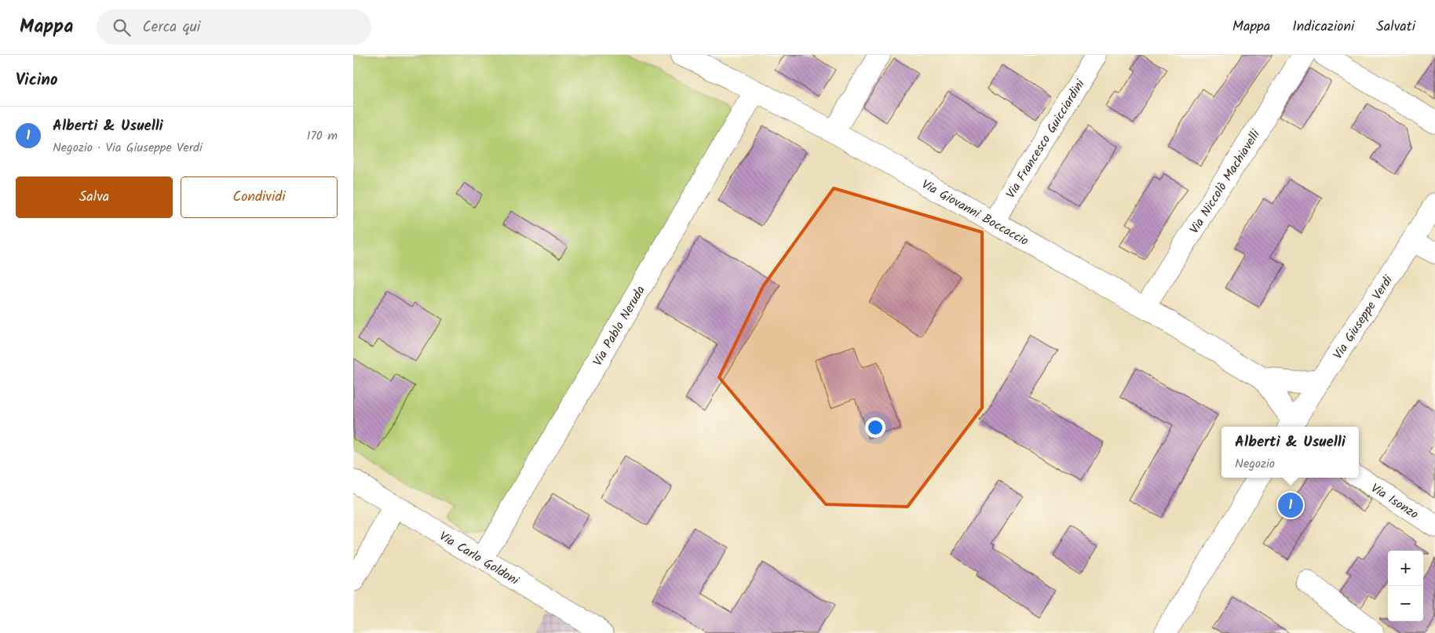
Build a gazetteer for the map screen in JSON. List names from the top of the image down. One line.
{"streets":{"street":["Via Francesco Guicciardini","Via Niccolò Machiavelli","Via Giovanni Boccaccio","Via Giuseppe Verdi","Via Pablo Neruda","Via Isonzo","Via Carlo Goldoni"]},"crossings":[["Via Francesco Guicciardini","Via Giovanni Boccaccio"],["Via Niccolò Machiavelli","Via Giovanni Boccaccio"],["Via Giovanni Boccaccio","Via Giuseppe Verdi"],["Via Giovanni Boccaccio","Via Pablo Neruda"],["Via Pablo Neruda","Via Carlo Goldoni"]],"page":{"header":"Mappa","search":"Cerca qui","nav":["Mappa","Indicazioni","Salvati"],"heading":"Vicino","list":[{"mark":"1","name":"Alberti & Usuelli","note":"Negozio · Via Giuseppe Verdi","value":"170 m"}],"buttons":["Salva","Condividi"],"popup":["Alberti & Usuelli","Negozio"],"pins":"1","map_buttons":["+","−"]}}
